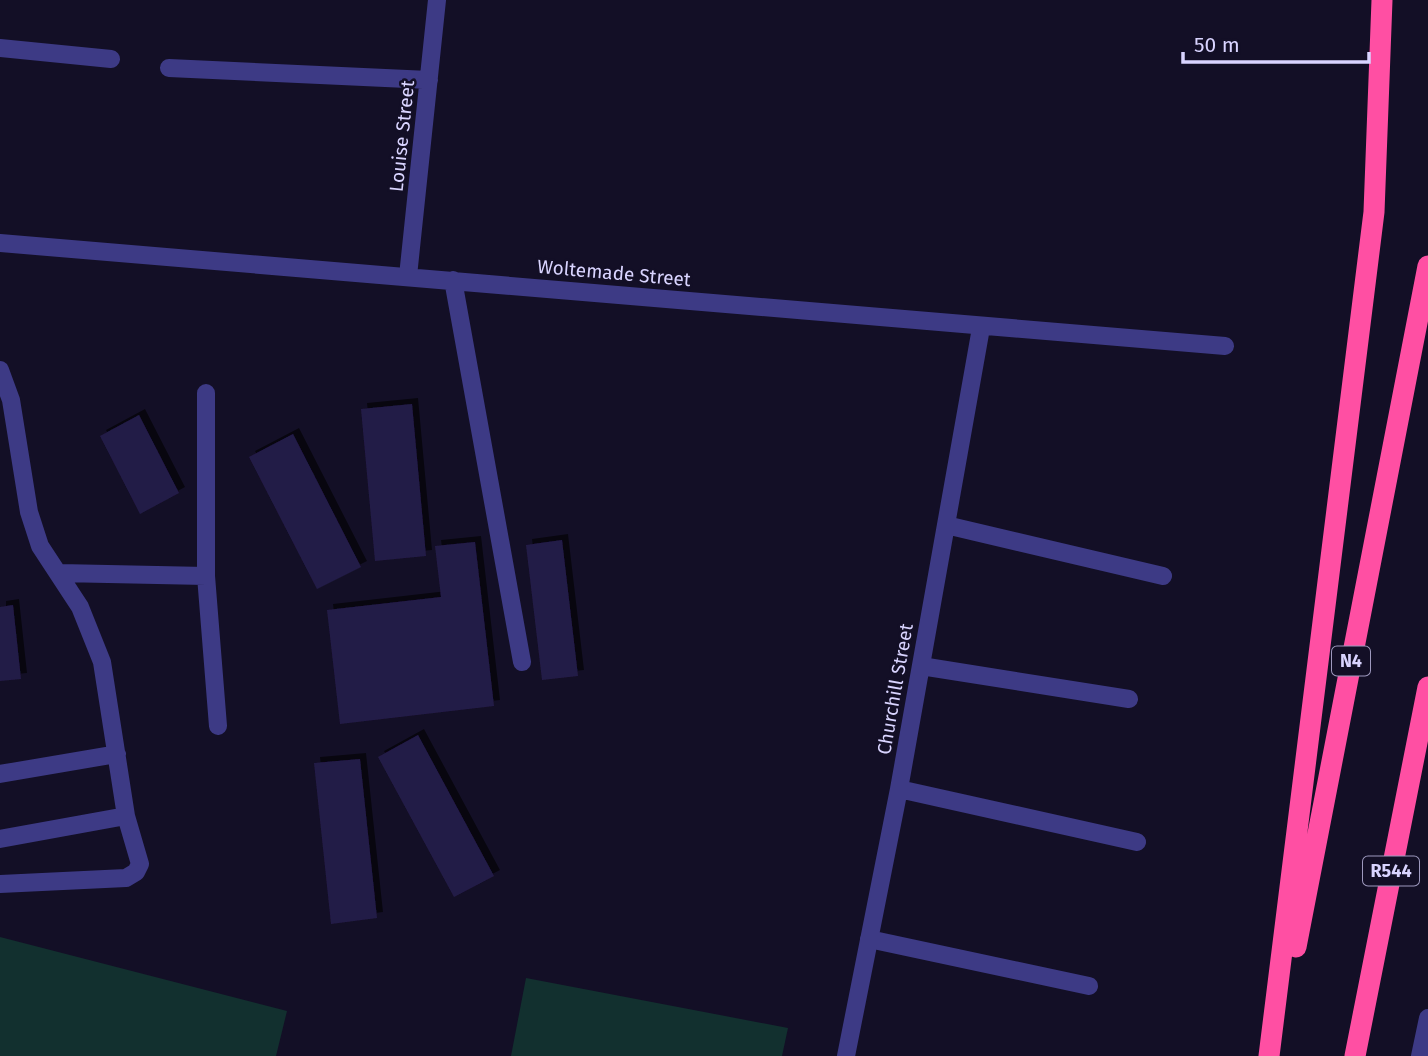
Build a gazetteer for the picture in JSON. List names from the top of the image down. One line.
{"streets":{"highway":["N4","R544"],"street":["Louise Street","Woltemade Street","Churchill Street"]},"crossings":[["Louise Street","Woltemade Street"],["Woltemade Street","Churchill Street"]],"scale_bar":"50 m"}
